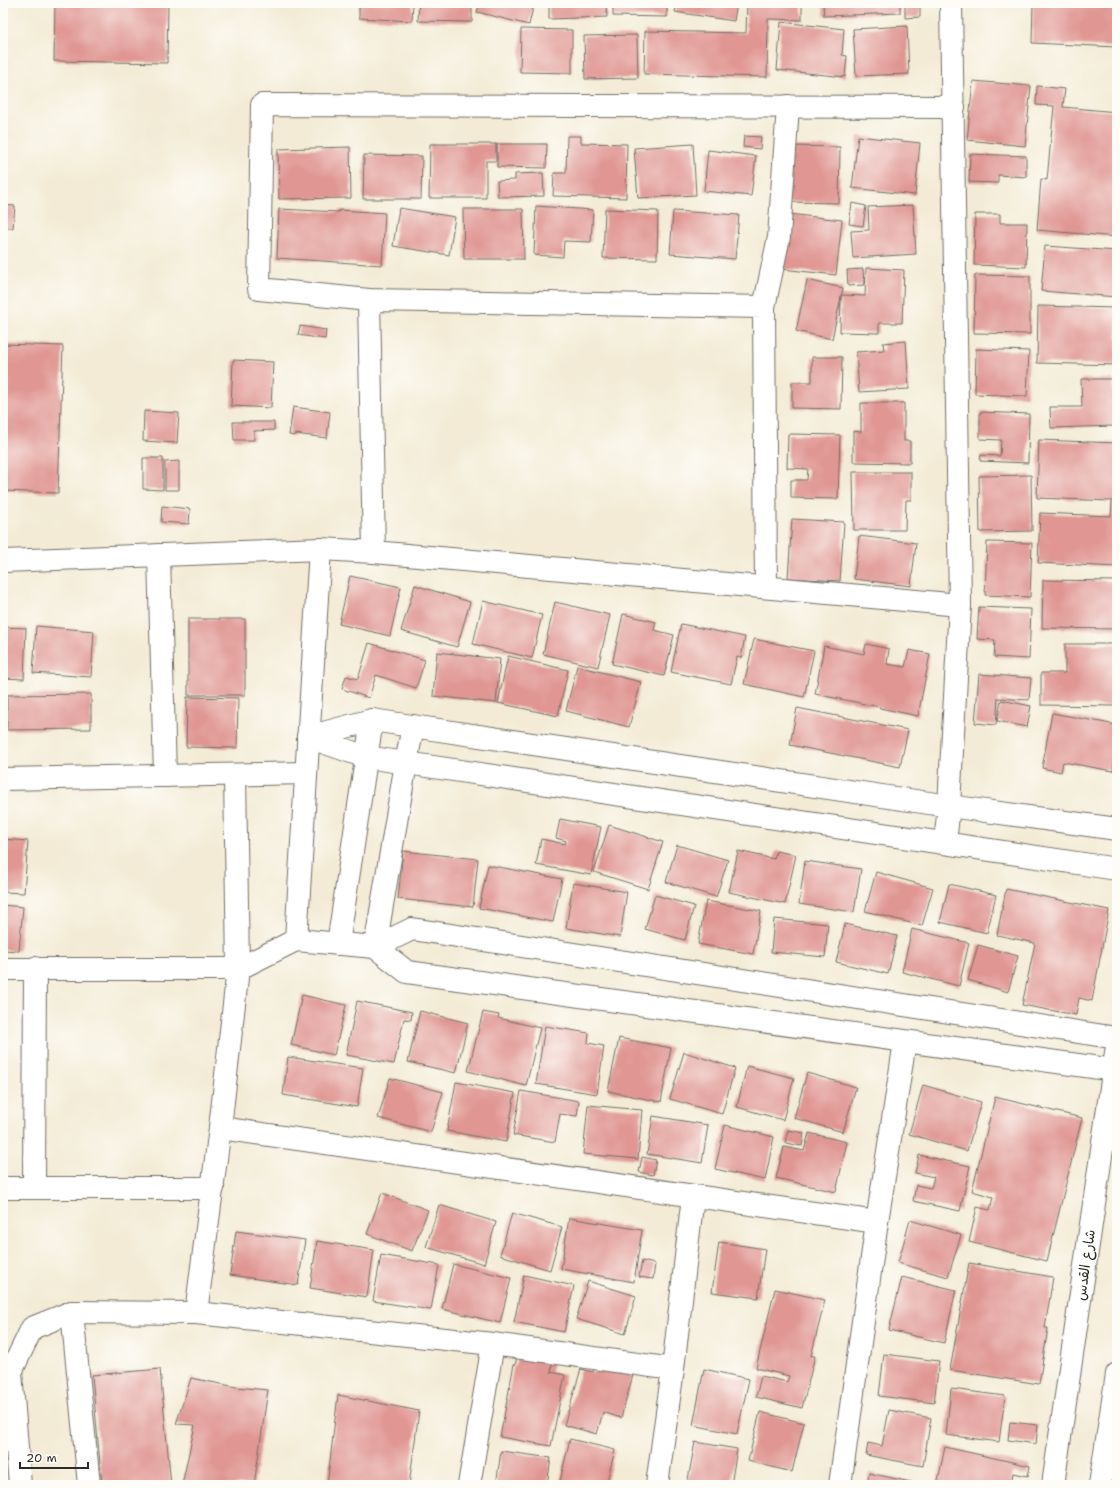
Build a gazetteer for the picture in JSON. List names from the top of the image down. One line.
{"streets":{"street":["شارع القدس"]},"scale_bar":"20 m"}
